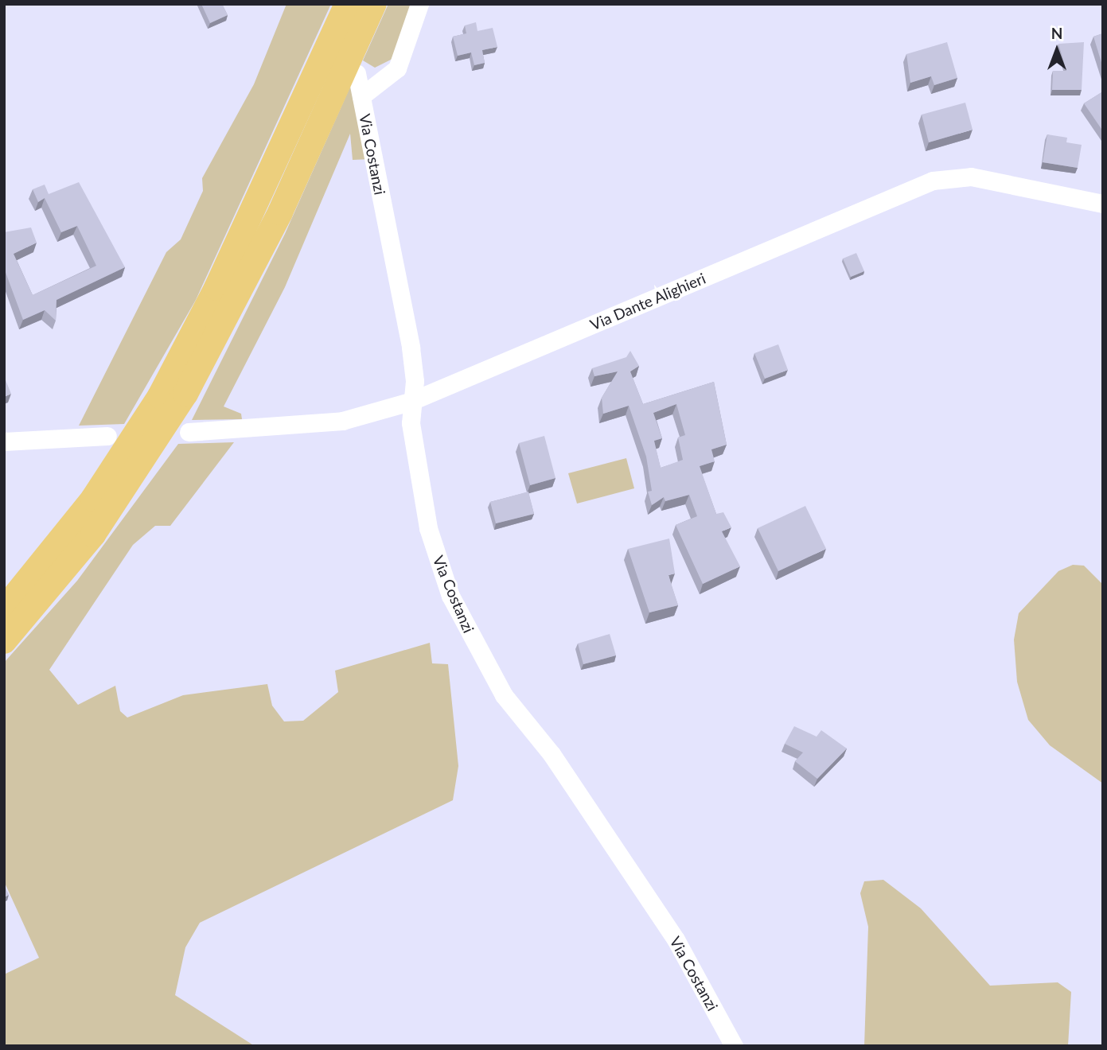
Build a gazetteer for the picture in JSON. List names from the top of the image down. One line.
{"streets":{"street":["Via Costanzi","Via Dante Alighieri"]},"crossings":[["Via Costanzi","Via Dante Alighieri"]],"north":"top"}
